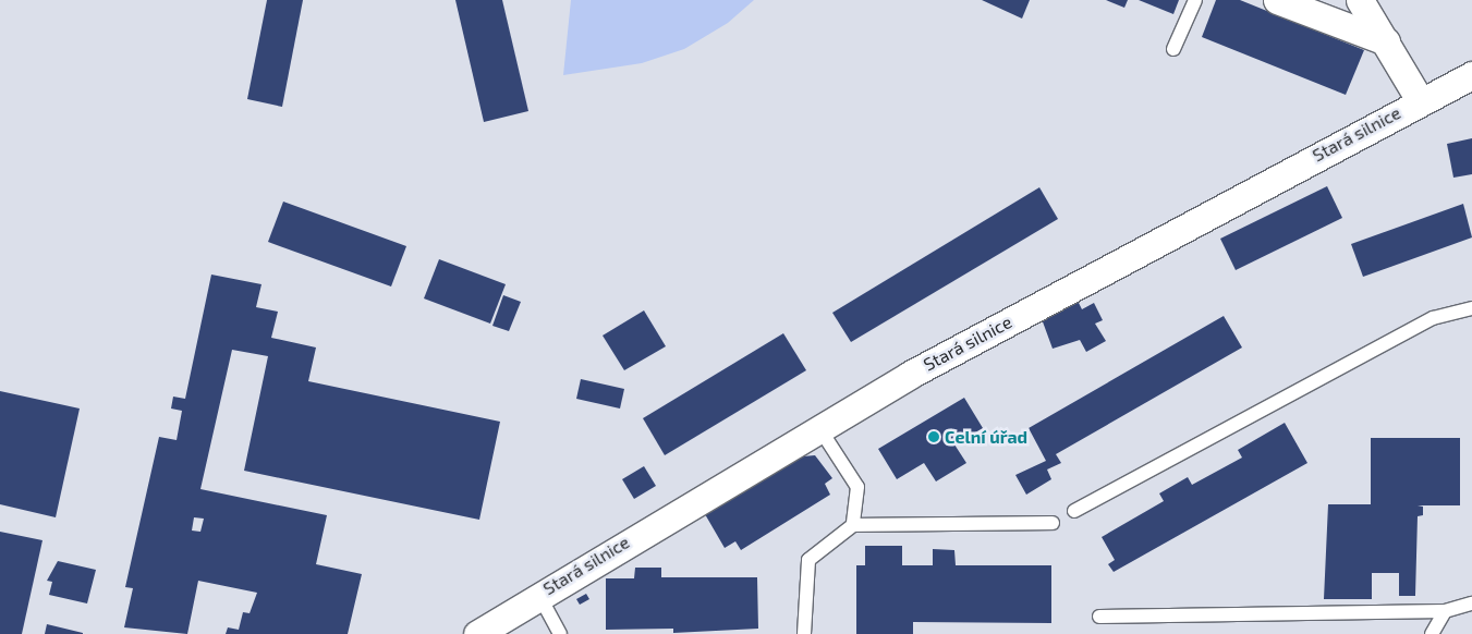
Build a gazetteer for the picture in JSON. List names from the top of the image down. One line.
{"streets":{"street":["Stará silnice"]},"places":["Celní úřad"]}
